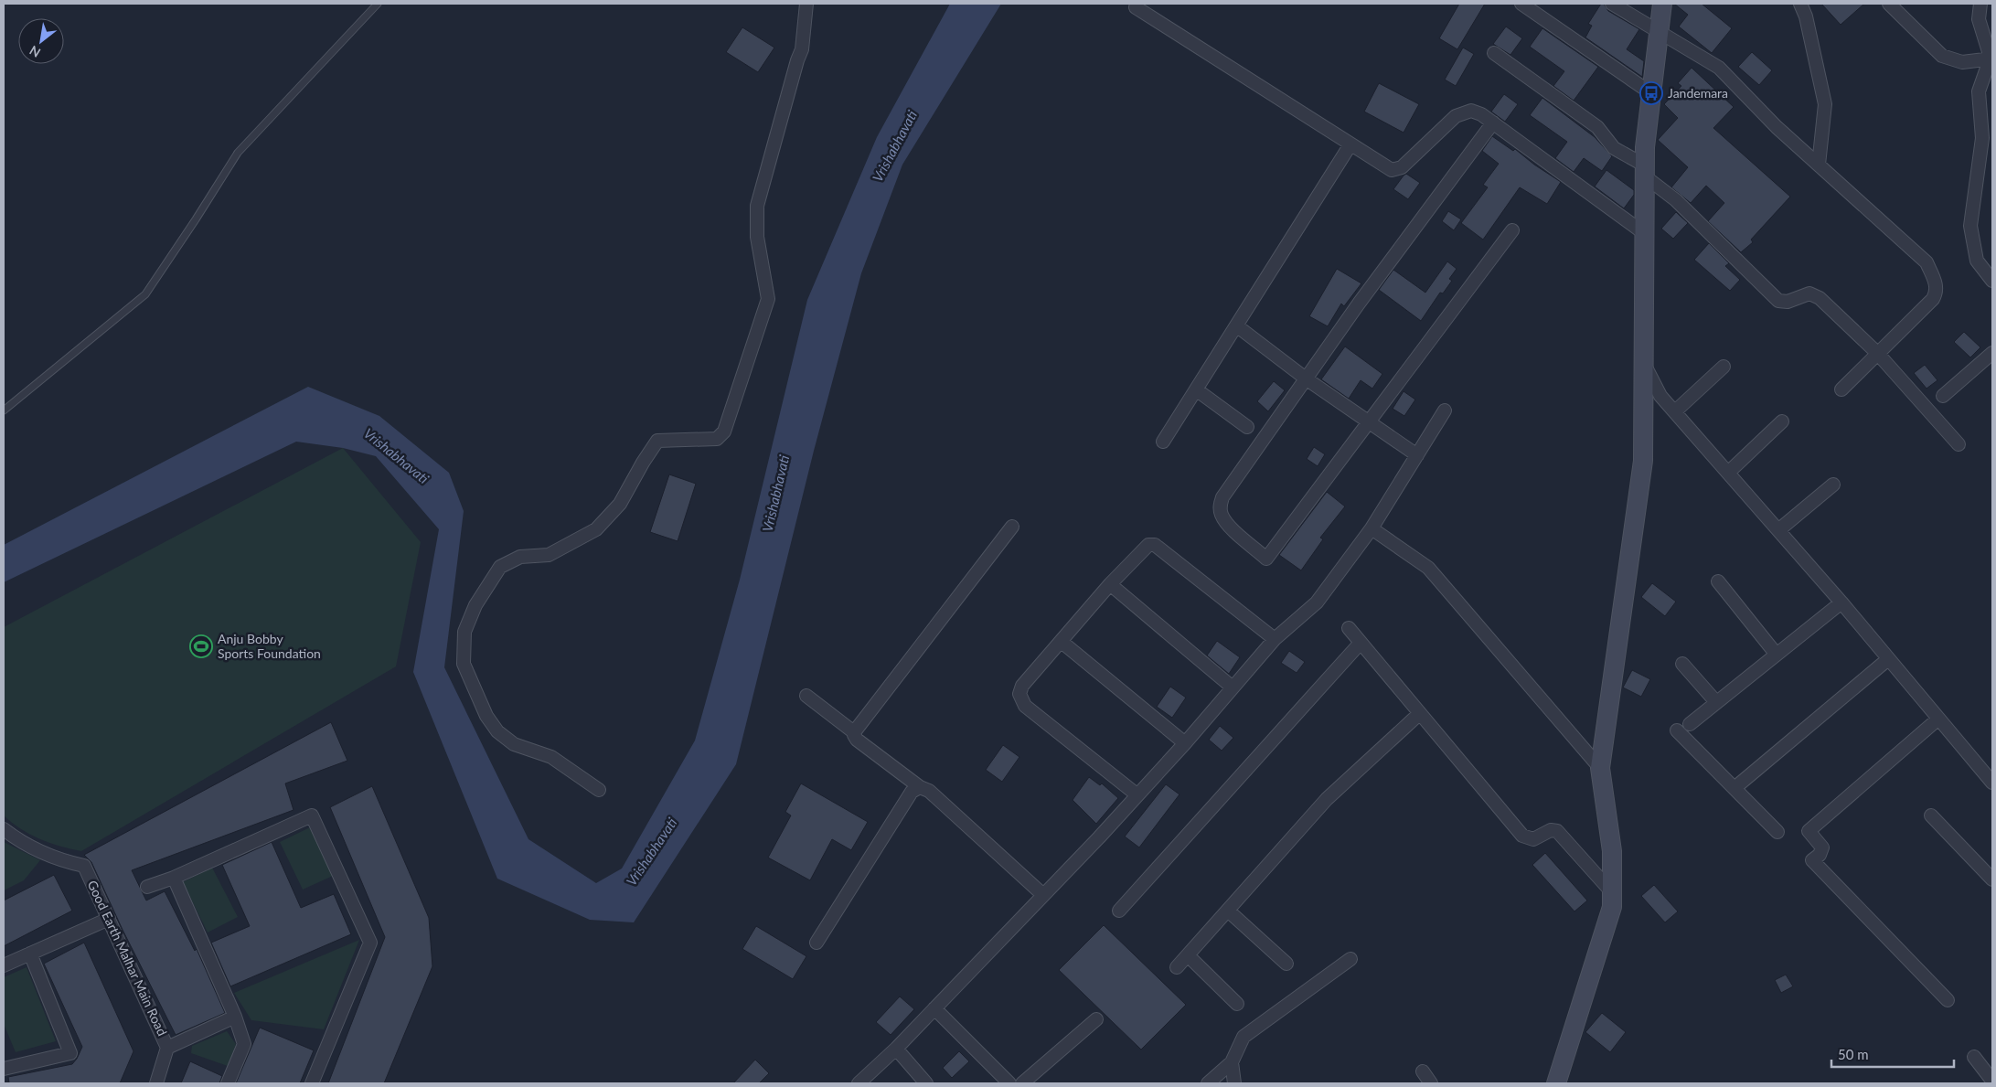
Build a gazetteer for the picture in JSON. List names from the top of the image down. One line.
{"streets":{"street":["Good Earth Malhar Main Road"]},"water":["Vrishabhavati"],"places":{"bus stop":["Jandemara"],"sports":["Anju Bobby Sports Foundation"]},"scale_bar":"50 m","north":"bottom left"}
